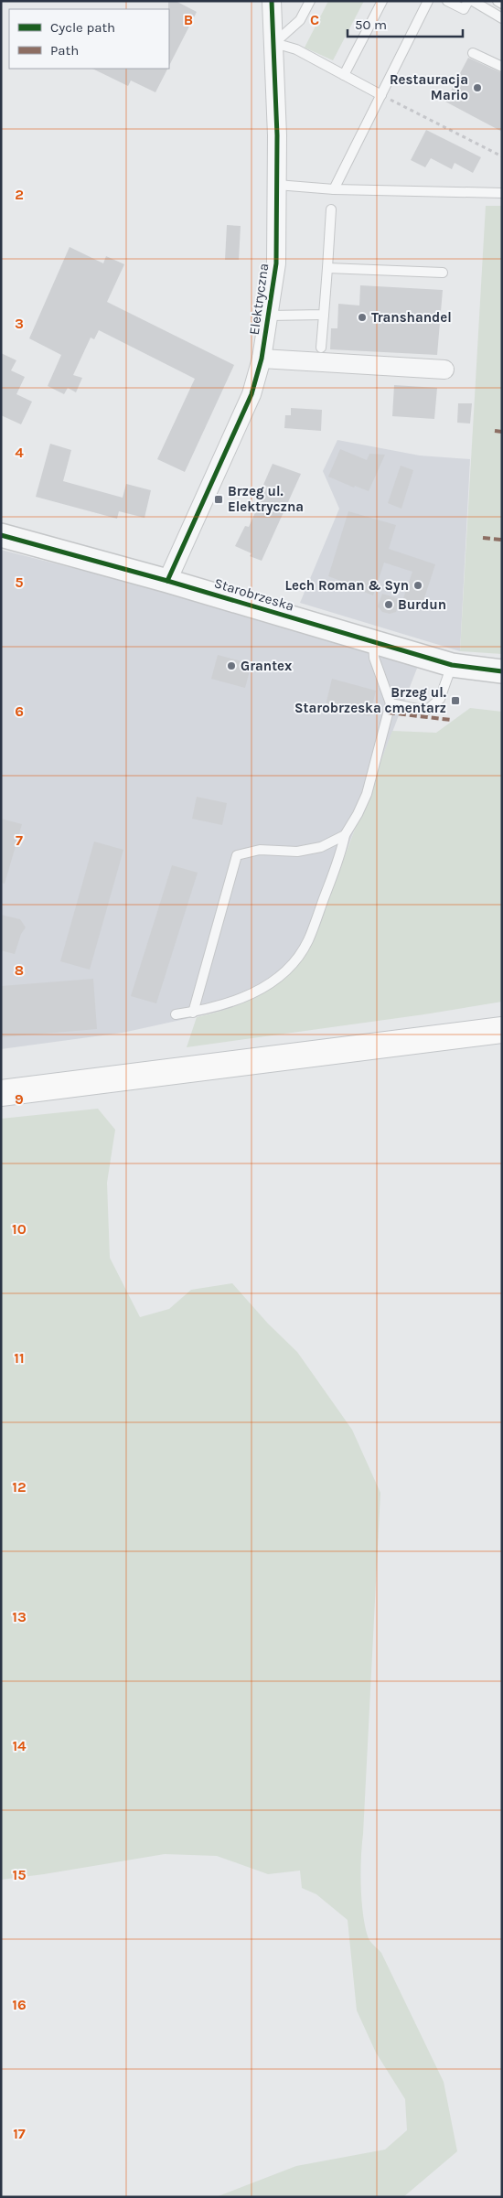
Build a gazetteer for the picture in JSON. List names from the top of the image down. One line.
{"streets":{"street":["Elektryczna","Starobrzeska"]},"crossings":[["Elektryczna","Starobrzeska"]],"places":{"other":["Restauracja Mario","Transhandel","Lech Roman & Syn","Burdun","Grantex"],"transit":["Brzeg ul. Elektryczna","Brzeg ul. Starobrzeska cmentarz"]},"legend":["Cycle path","Path"],"scale_bar":"50 m","grid":{"columns":["B","C"],"rows":["2","3","4","5","6","7","8","9","10","11","12","13","14","15","16","17"]}}
